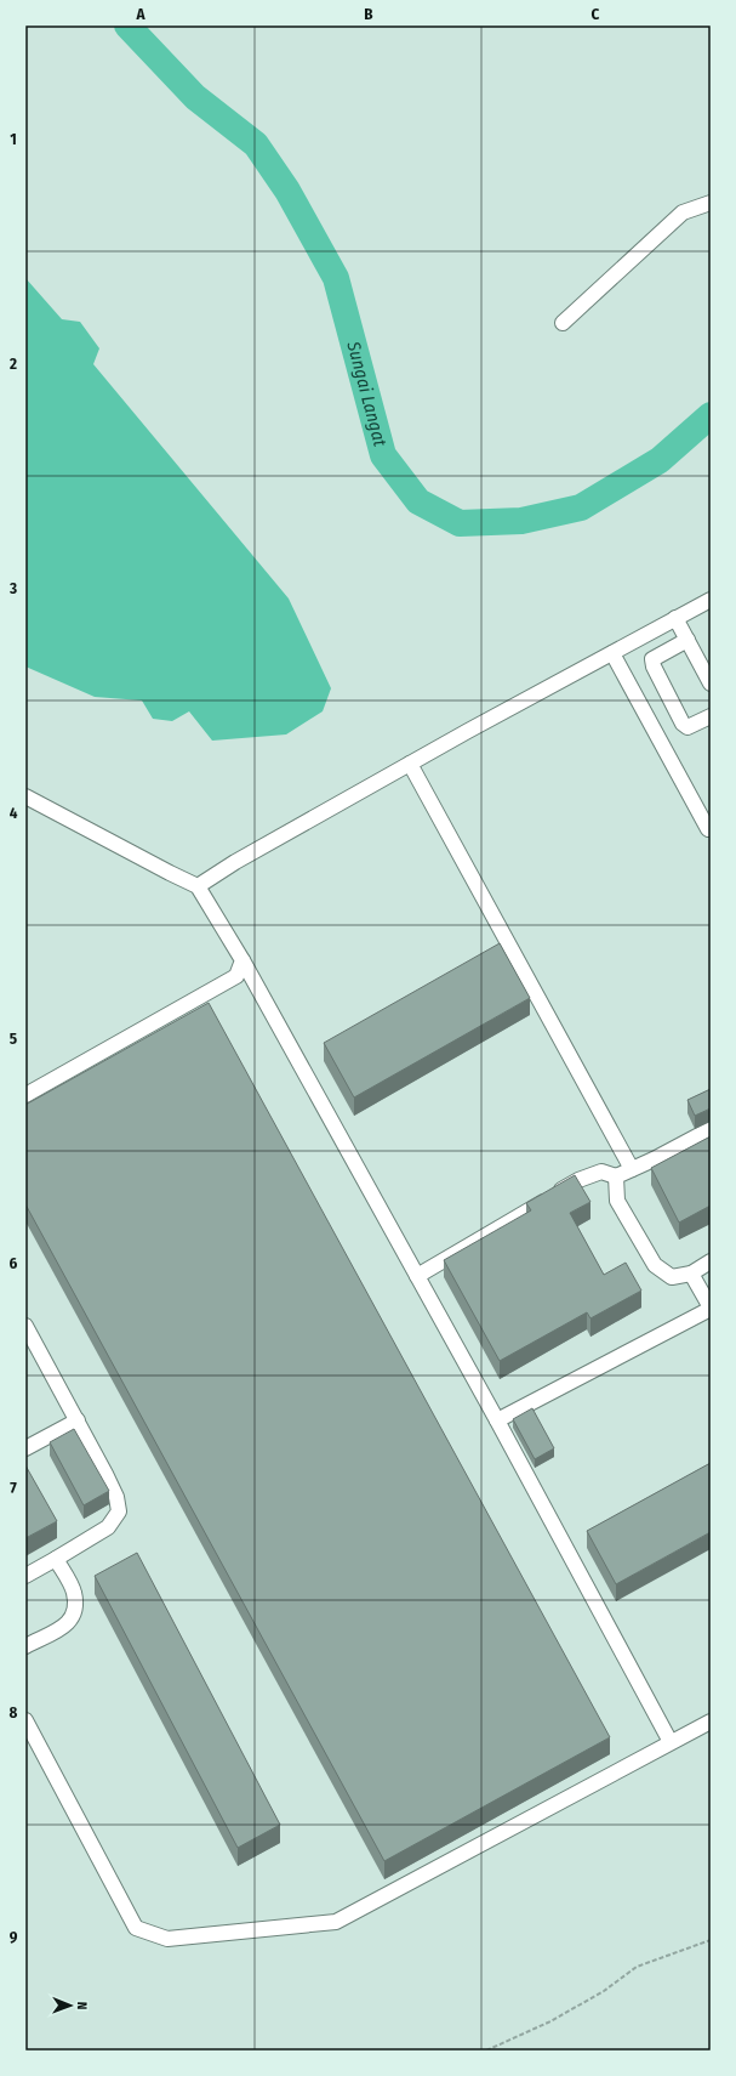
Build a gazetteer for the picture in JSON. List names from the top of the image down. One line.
{"water":["Sungai Langat"],"north":"right","grid":{"columns":["A","B","C"],"rows":["1","2","3","4","5","6","7","8","9"]}}
